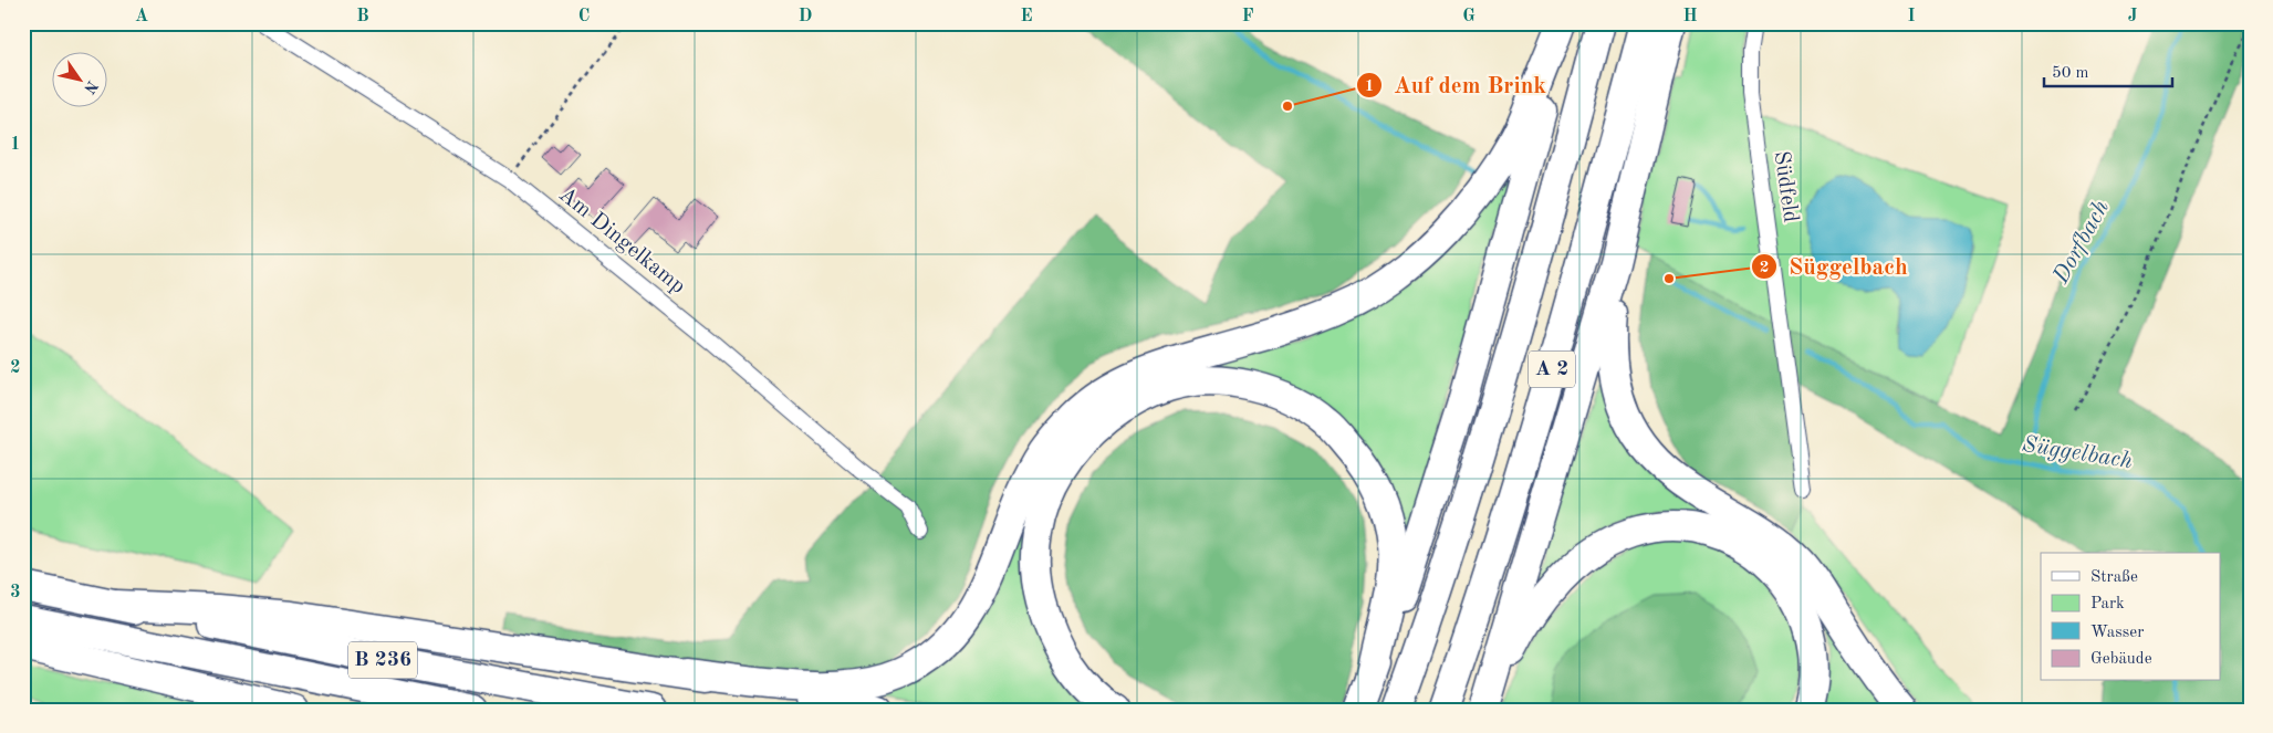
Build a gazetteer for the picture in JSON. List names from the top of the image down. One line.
{"streets":{"highway":["A 2","B 236"],"street":["Südfeld","Am Dingelkamp"]},"water":["Dorfbach","Süggelbach"],"places":["Auf dem Brink","Süggelbach"],"legend":["Straße","Park","Wasser","Gebäude"],"scale_bar":"50 m","north":"bottom right","grid":{"columns":["A","B","C","D","E","F","G","H","I","J"],"rows":["1","2","3"]}}
